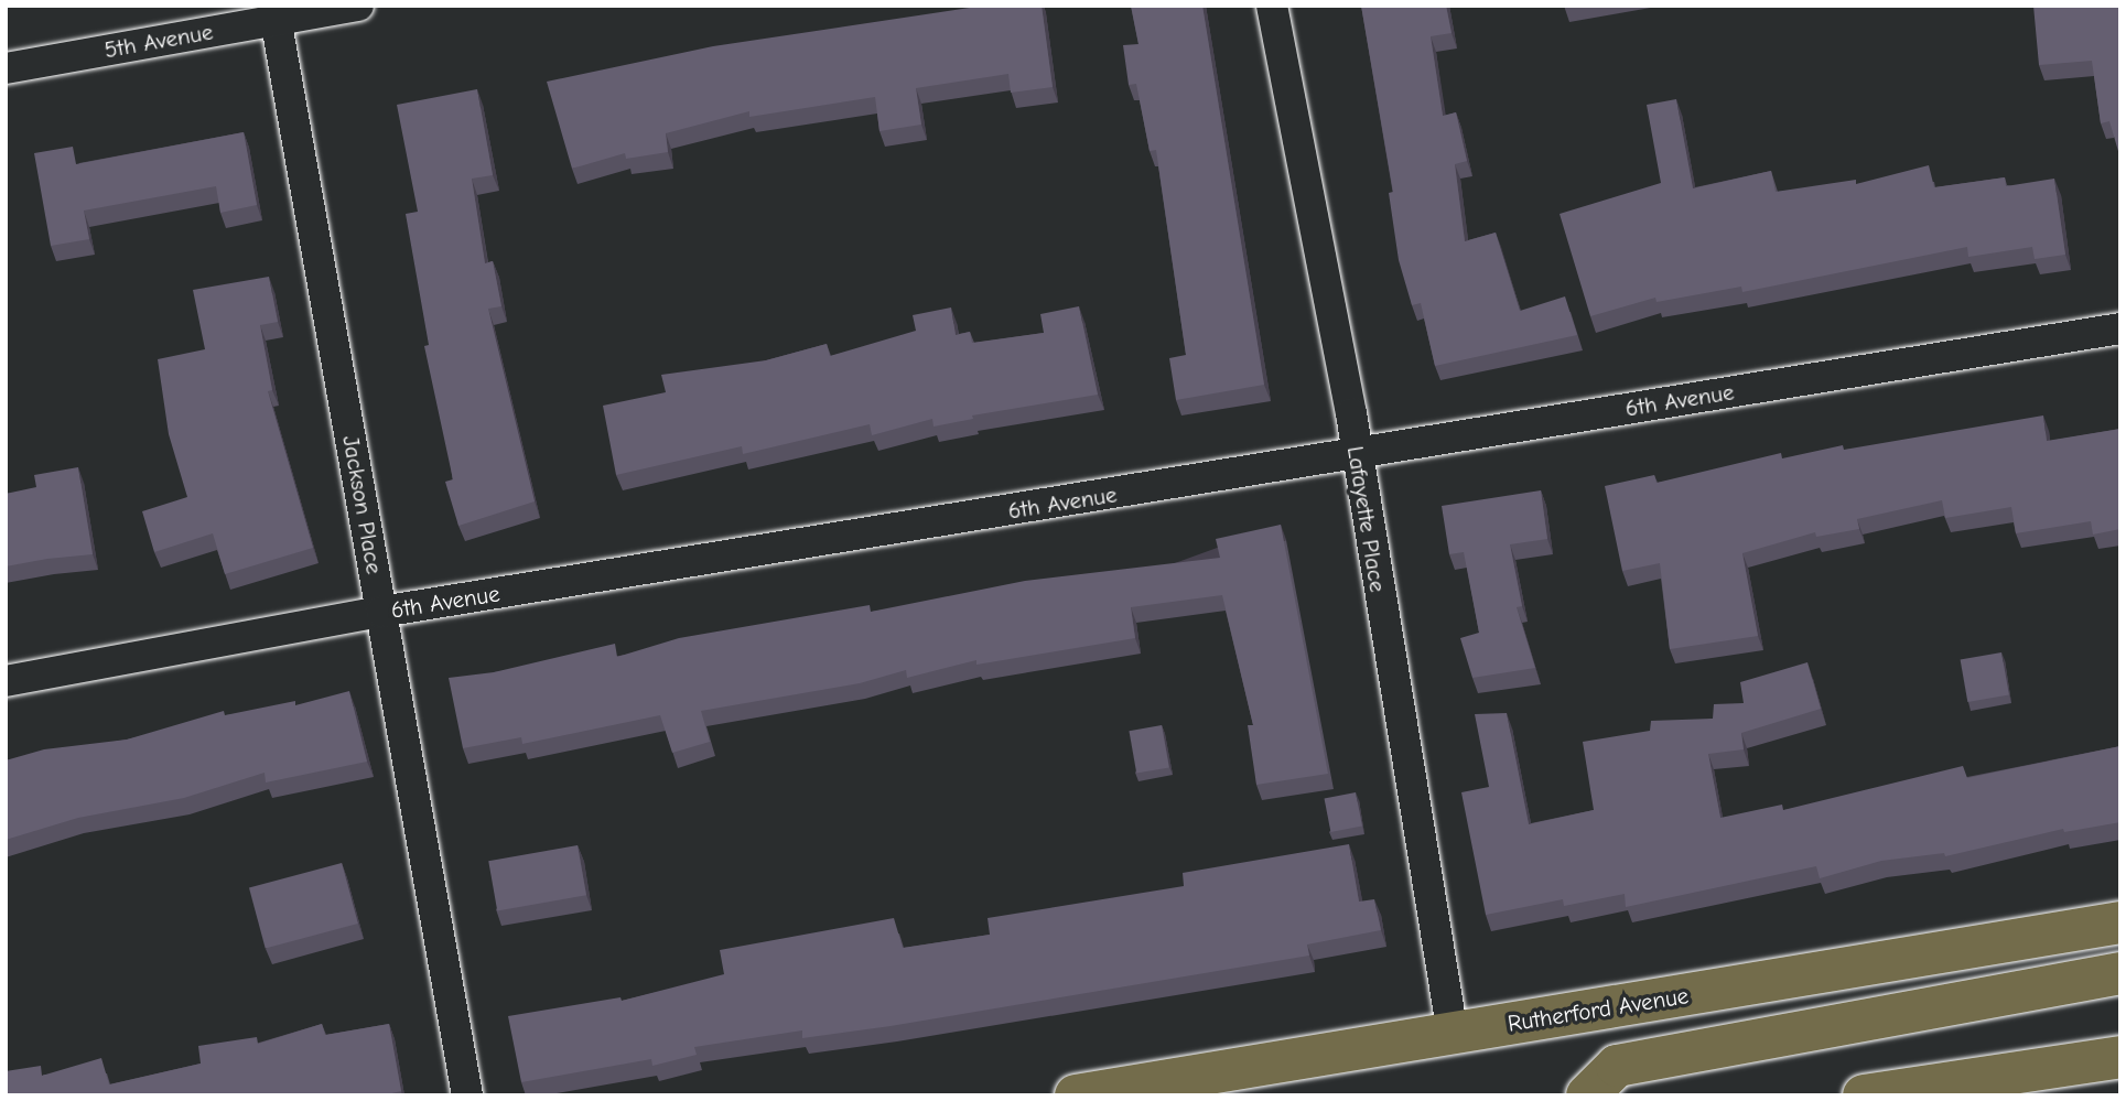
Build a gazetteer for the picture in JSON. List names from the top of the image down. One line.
{"streets":{"main road":["Rutherford Avenue"],"street":["5th Avenue","6th Avenue","Jackson Place","Lafayette Place"]},"crossings":[["5th Avenue","Jackson Place"],["6th Avenue","Jackson Place"],["6th Avenue","Lafayette Place"],["Lafayette Place","Rutherford Avenue"]]}
